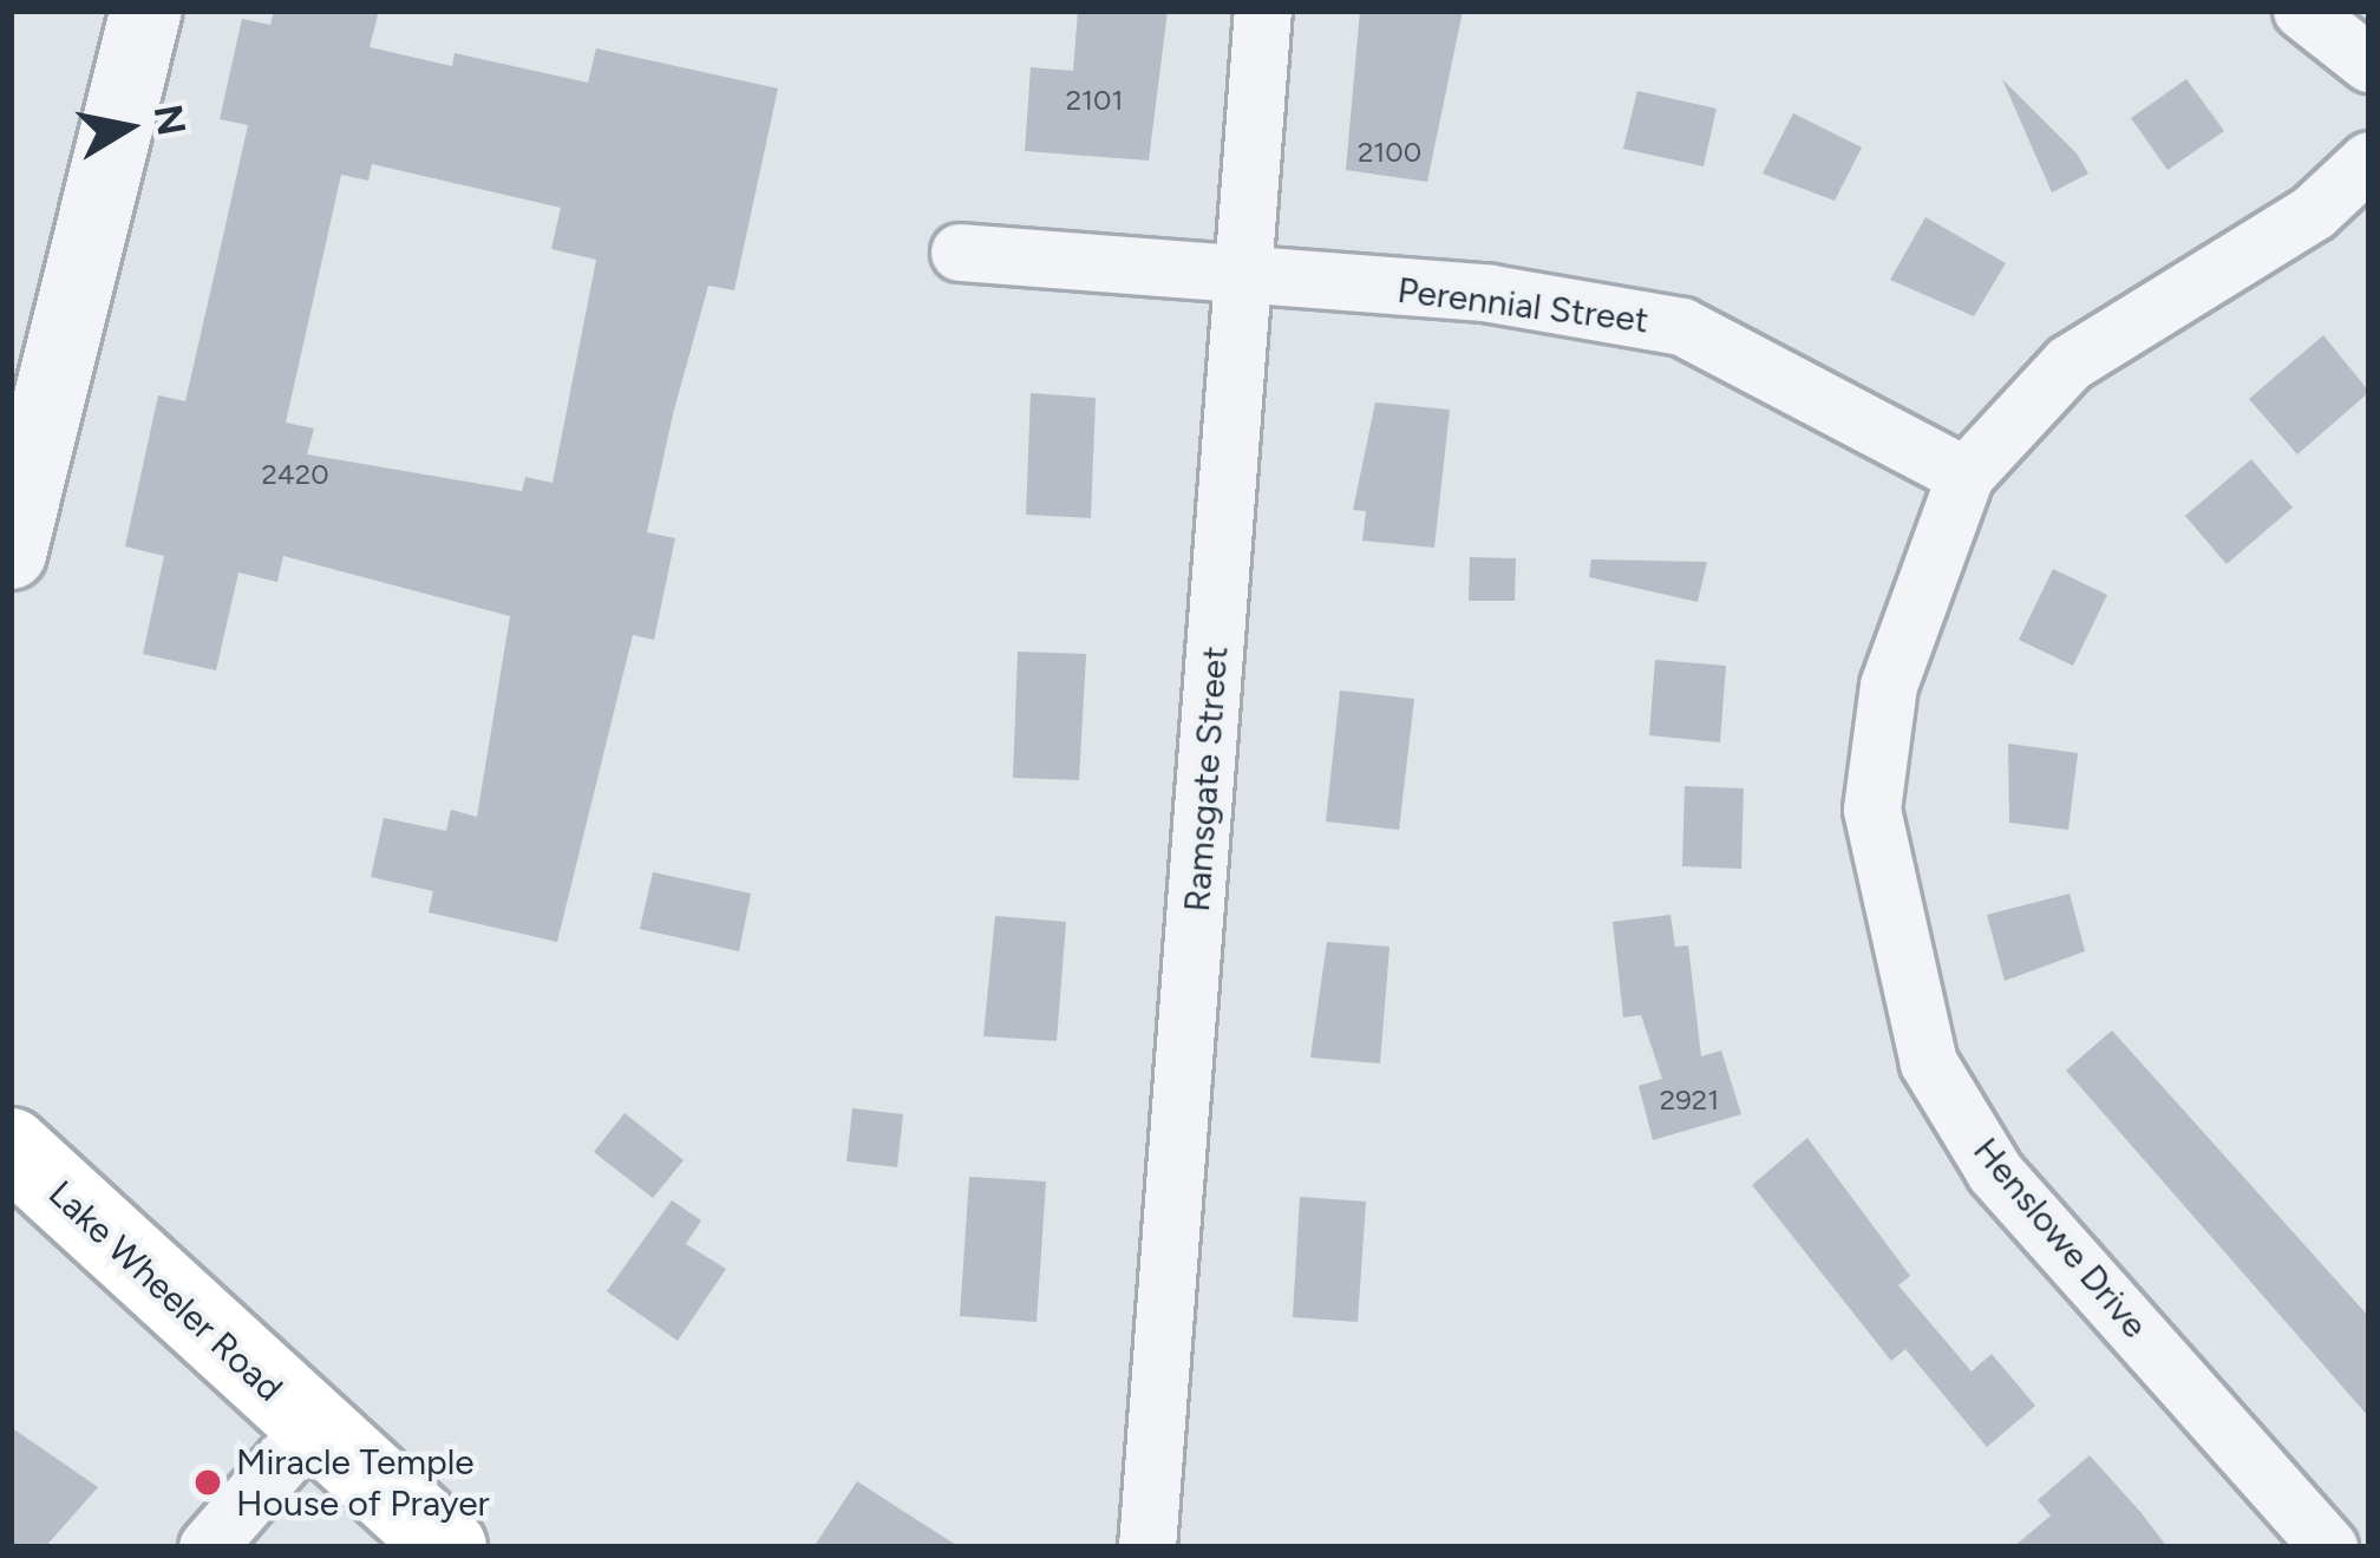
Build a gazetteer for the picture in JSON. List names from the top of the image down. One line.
{"streets":{"main road":["Lake Wheeler Road"],"street":["Perennial Street","Ramsgate Street","Henslowe Drive"]},"crossings":[["Perennial Street","Ramsgate Street"],["Perennial Street","Henslowe Drive"]],"places":["Miracle Temple House of Prayer"],"house_numbers":["2101","2100","2420","2921"],"north":"right"}
